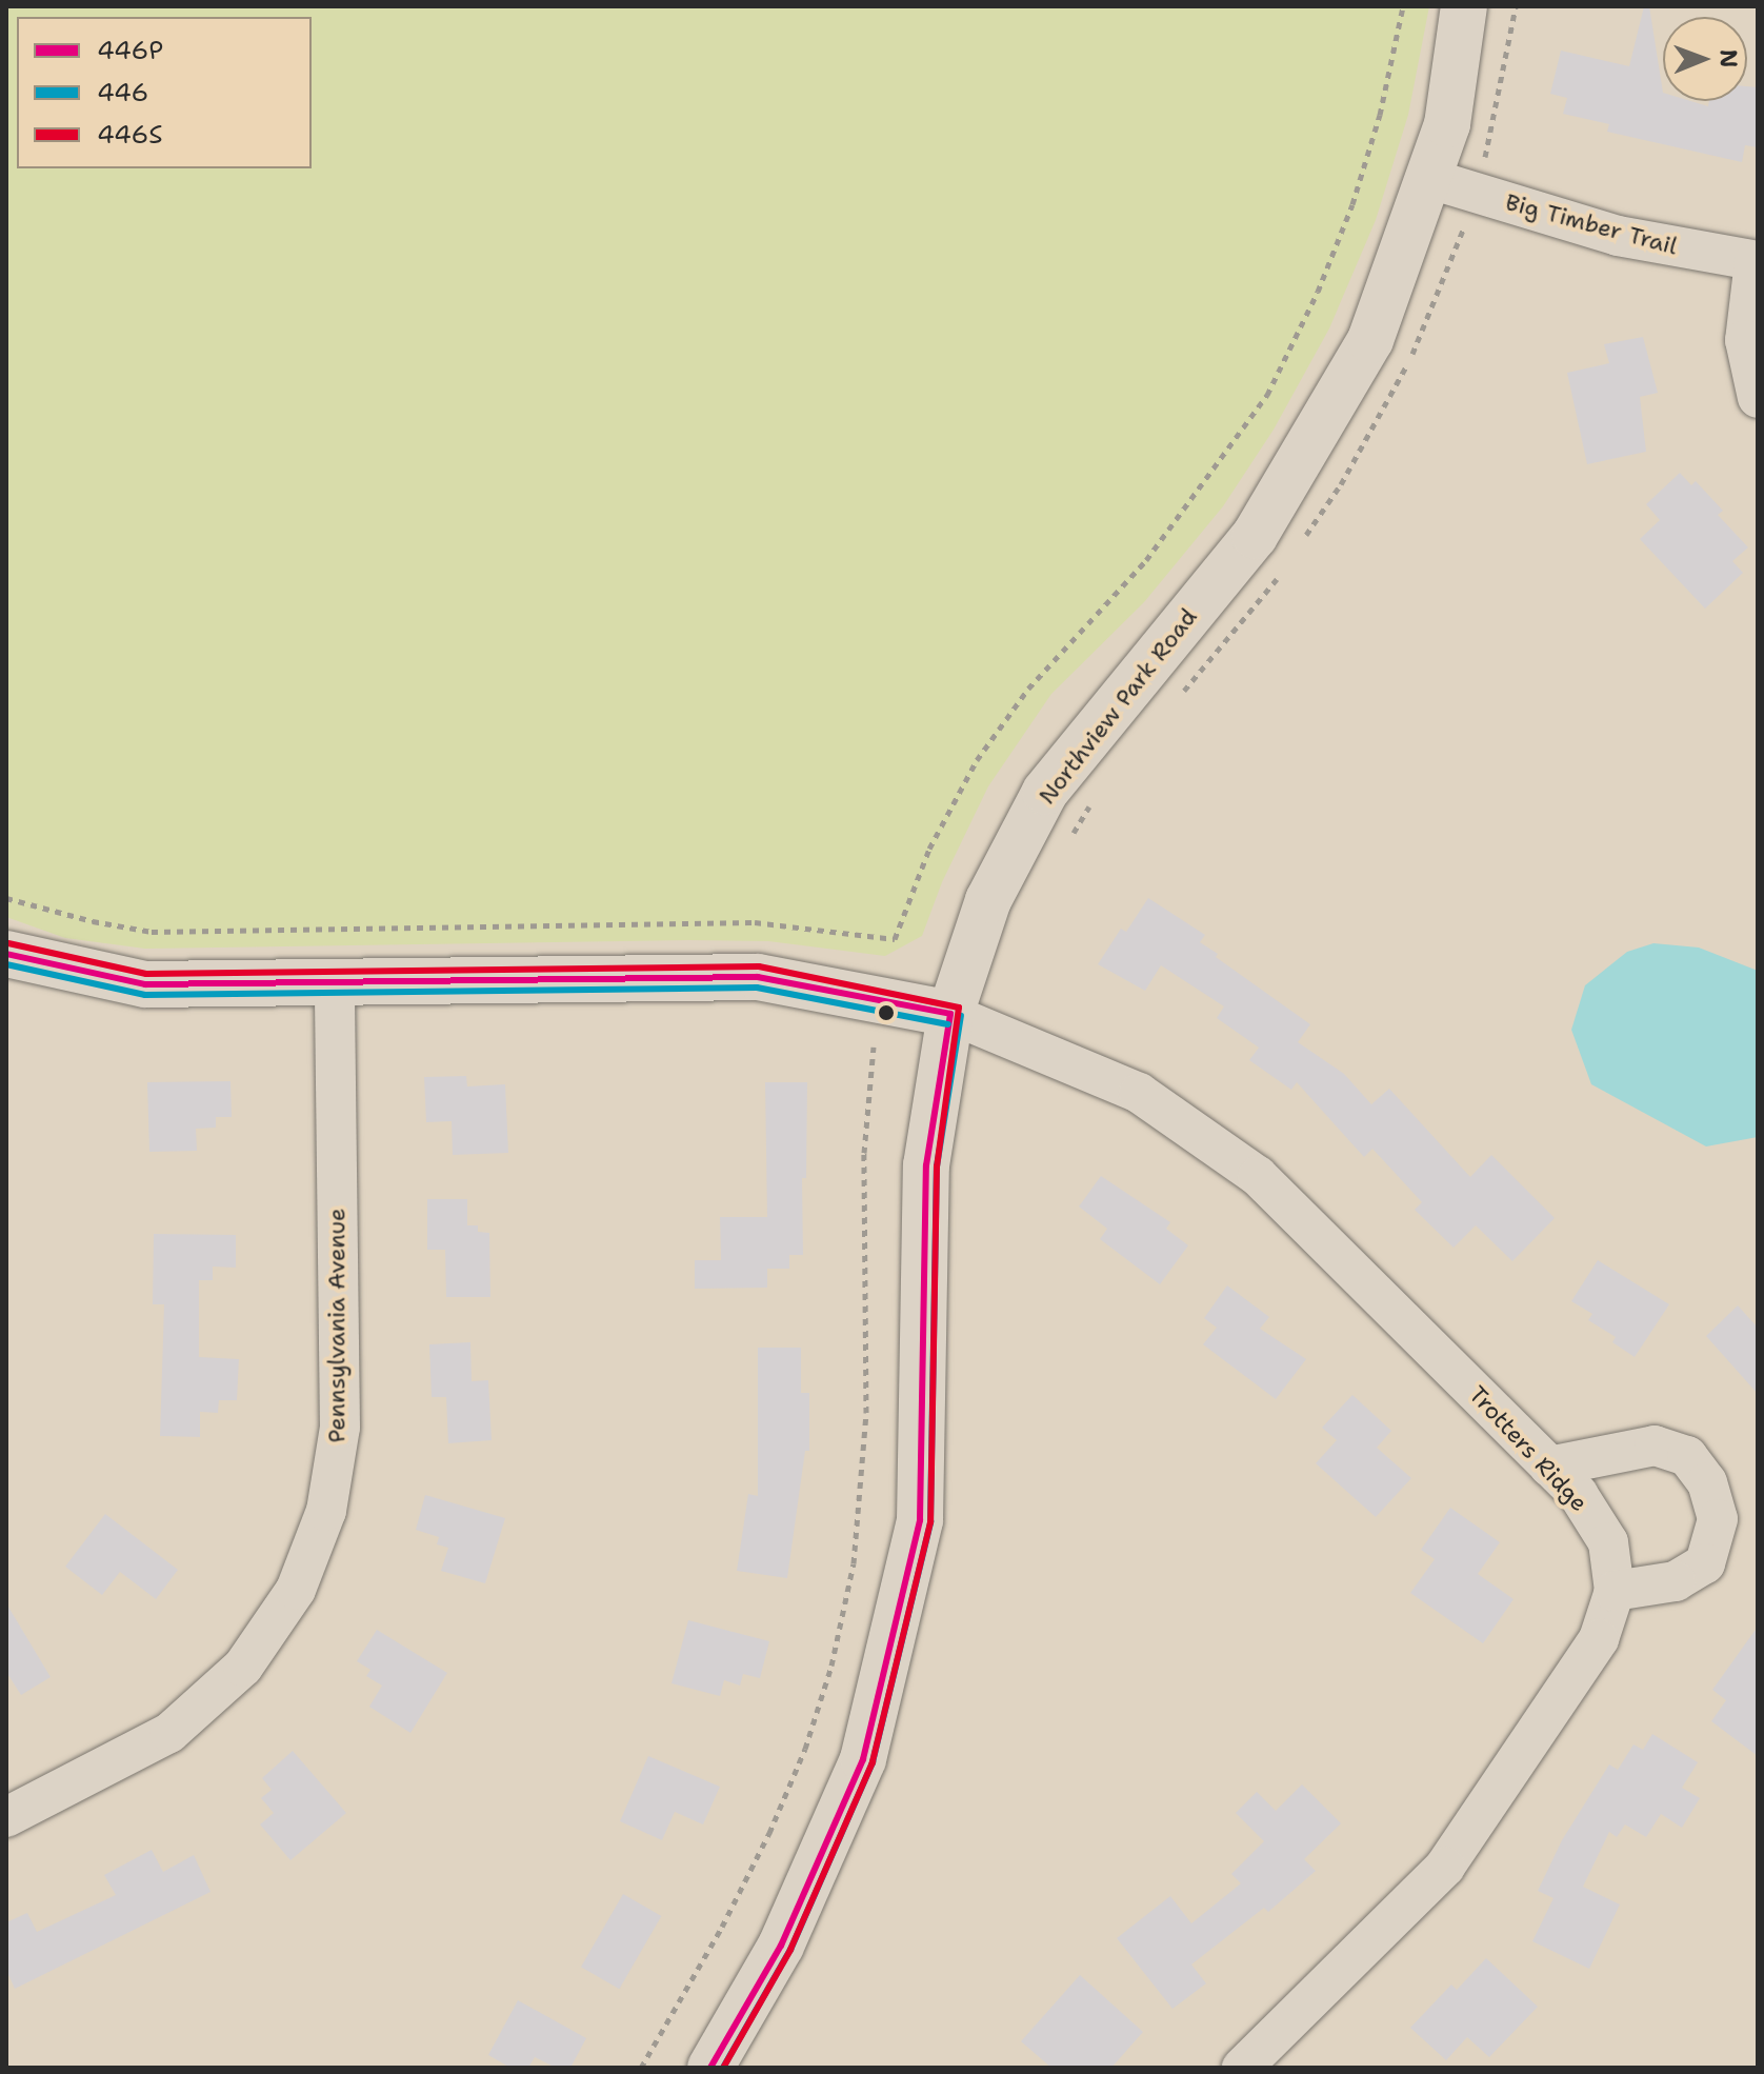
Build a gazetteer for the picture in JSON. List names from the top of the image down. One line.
{"streets":{"street":["Big Timber Trail","Northview Park Road","Pennsylvania Avenue","Trotters Ridge"]},"crossings":[["Big Timber Trail","Northview Park Road"],["Northview Park Road","Trotters Ridge"]],"lines":["transit line 446S","transit line 446P","transit line 446"],"legend":["446P","446","446S"],"north":"right"}
